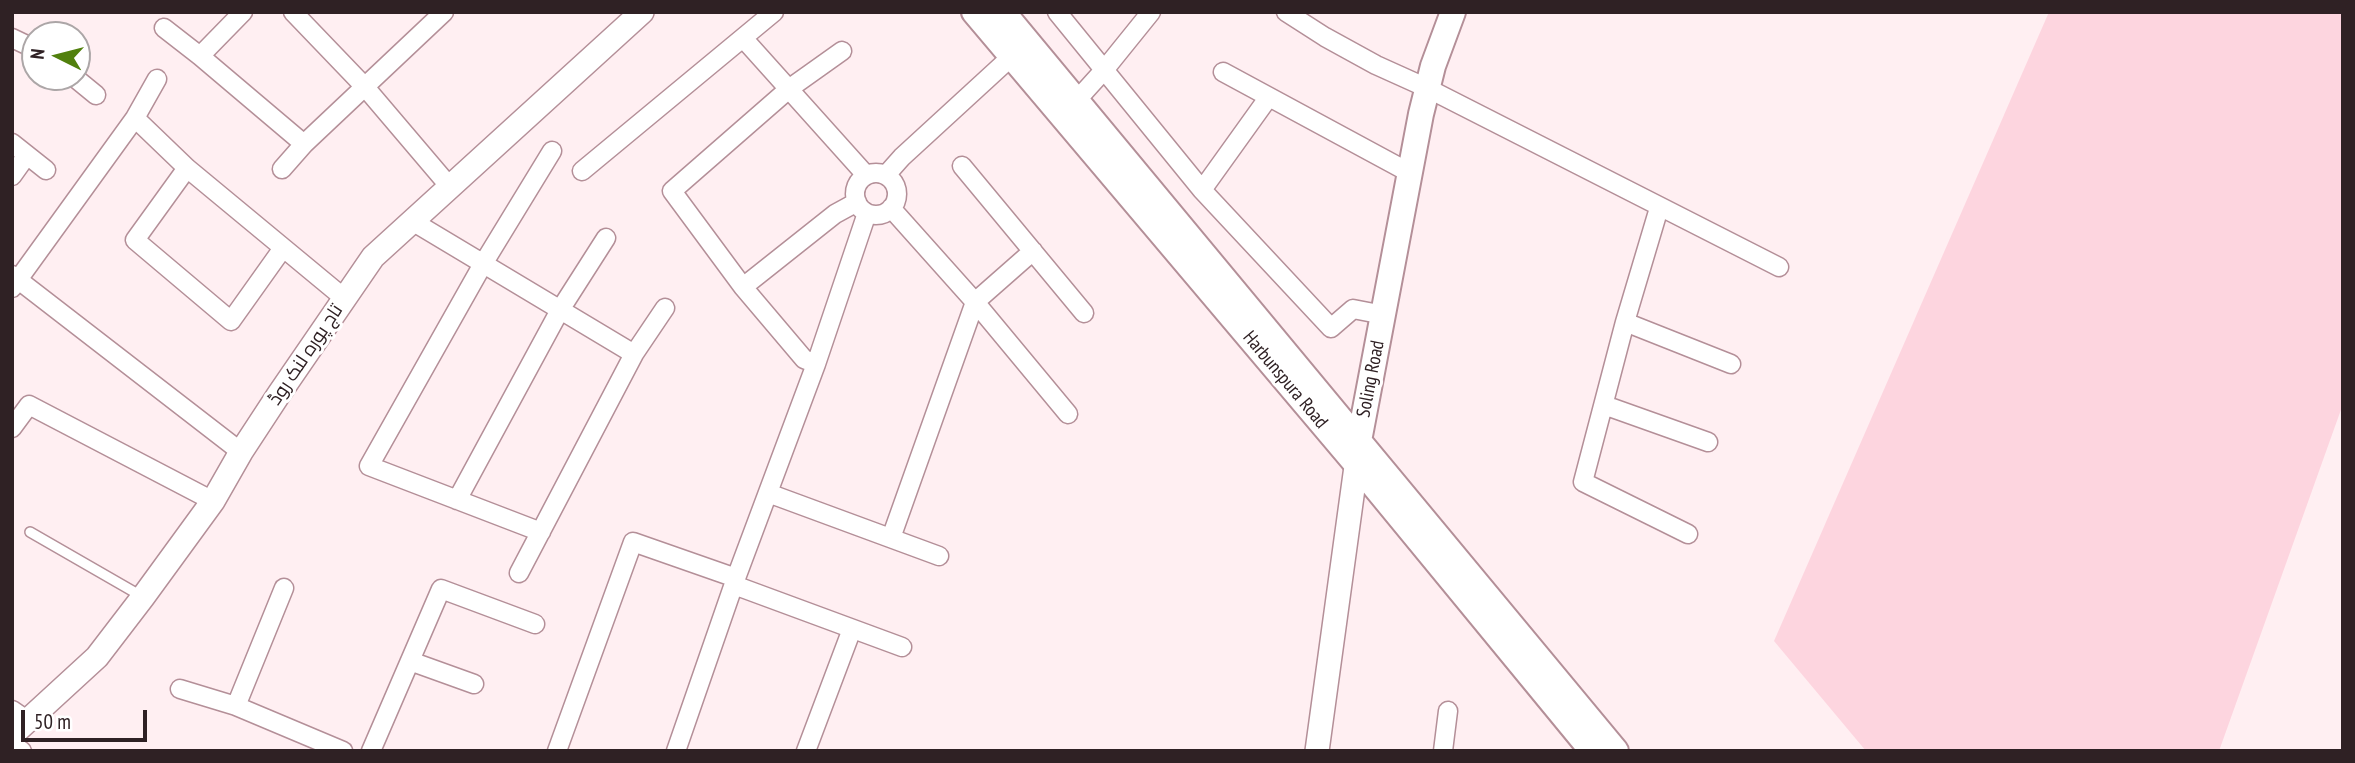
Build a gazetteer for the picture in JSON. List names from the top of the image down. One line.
{"streets":{"main road":["Soling Road","Harbunspura Road"],"street":["تاج پورہ لنک روڈ"]},"crossings":[["Soling Road","Harbunspura Road"]],"scale_bar":"50 m","north":"left"}
